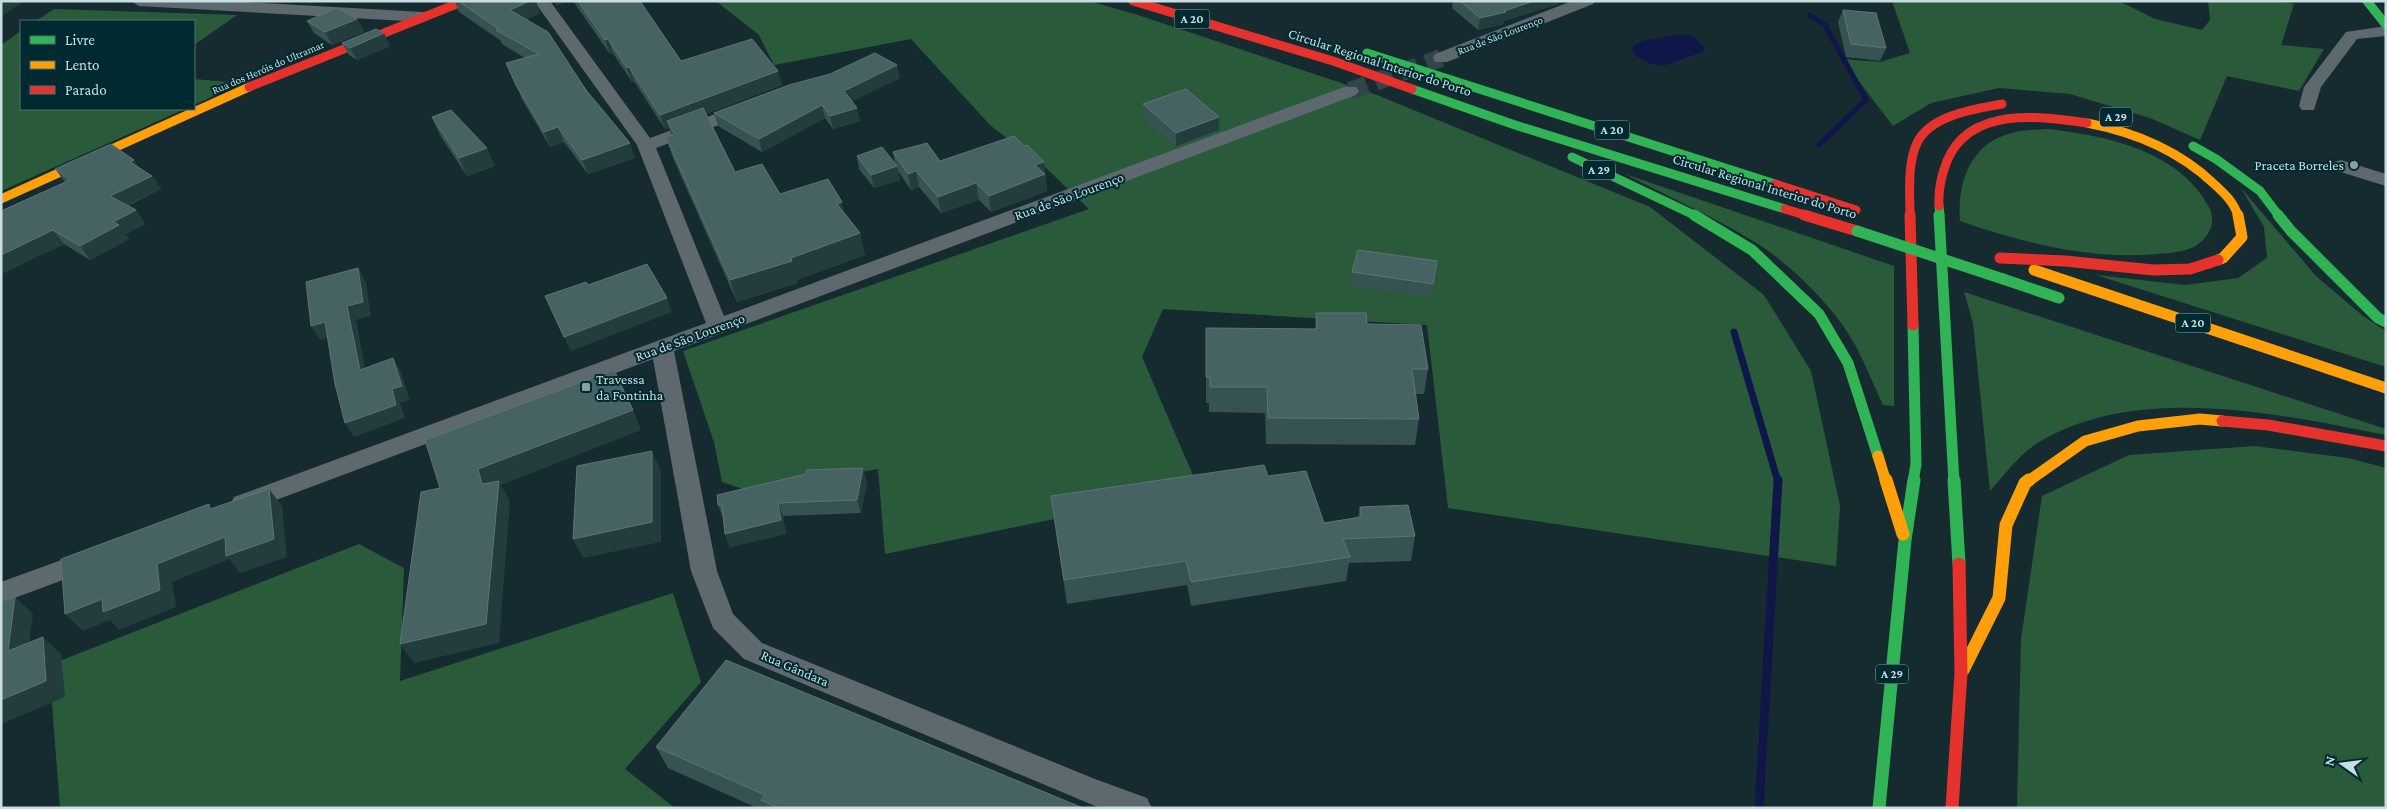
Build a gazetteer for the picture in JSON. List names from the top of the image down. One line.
{"streets":{"main road":["A 20","Circular Regional Interior do Porto","Rua dos Heróis do Ultramar","A 29"],"street":["Rua de São Lourenço","Rua Gândara"]},"crossings":[["A 20","A 29"],["Rua de São Lourenço","Rua Gândara"],["Circular Regional Interior do Porto","A 29"]],"places":{"other":["Praceta Borreles"],"transit":["Travessa da Fontinha"]},"legend":["Livre","Lento","Parado"],"north":"left"}
